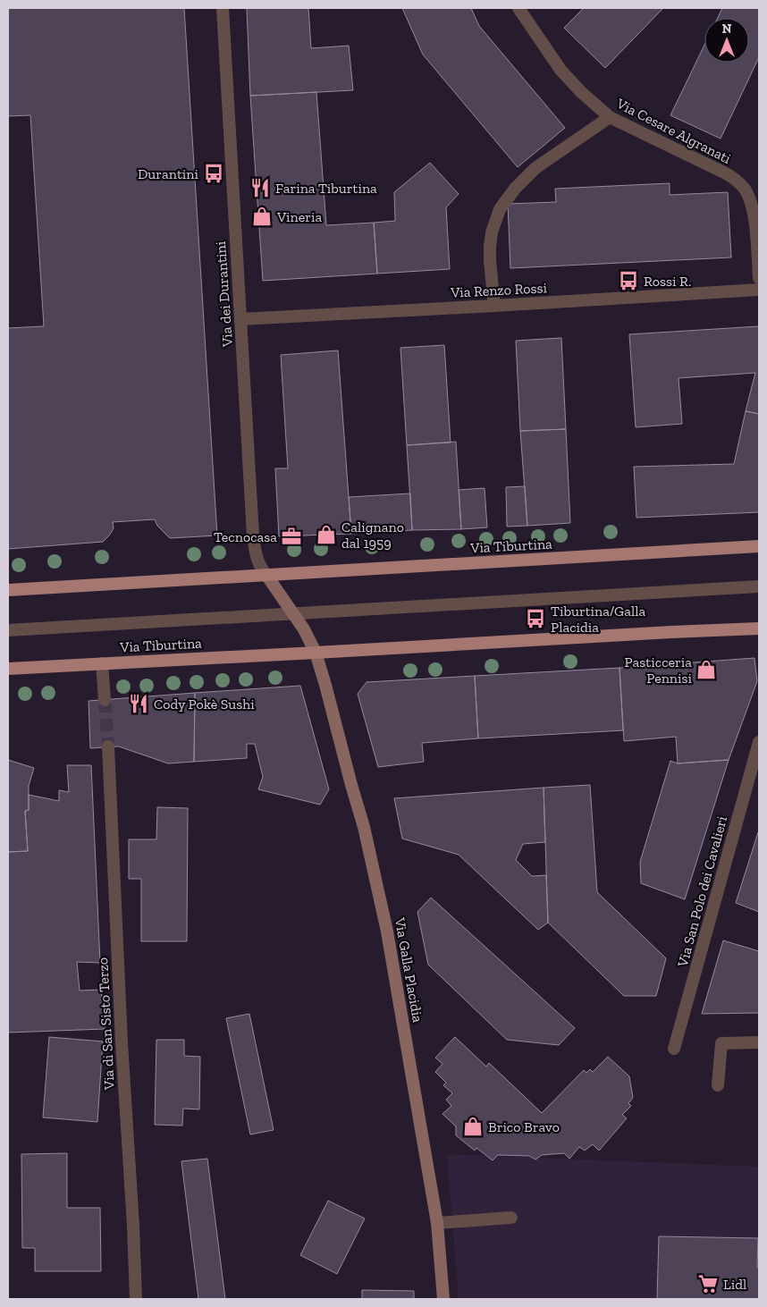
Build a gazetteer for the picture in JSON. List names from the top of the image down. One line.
{"streets":{"main road":["Via Tiburtina","Via Galla Placidia"],"street":["Via Cesare Algranati","Via Renzo Rossi","Via dei Durantini","Via San Polo dei Cavalieri","Via di San Sisto Terzo"]},"crossings":[["Via Renzo Rossi","Via dei Durantini"],["Via dei Durantini","Via Tiburtina"],["Via Tiburtina","Via Galla Placidia"]],"places":{"bus stop":["Durantini","Rossi R.","Tiburtina/Galla Placidia"],"restaurant":["Farina Tiburtina","Cody Pokè Sushi"],"shop":["Vineria","Calignano dal 1959","Pasticceria Pennisi","Brico Bravo"],"office":["Tecnocasa"],"supermarket":["Lidl"]},"north":"top"}
